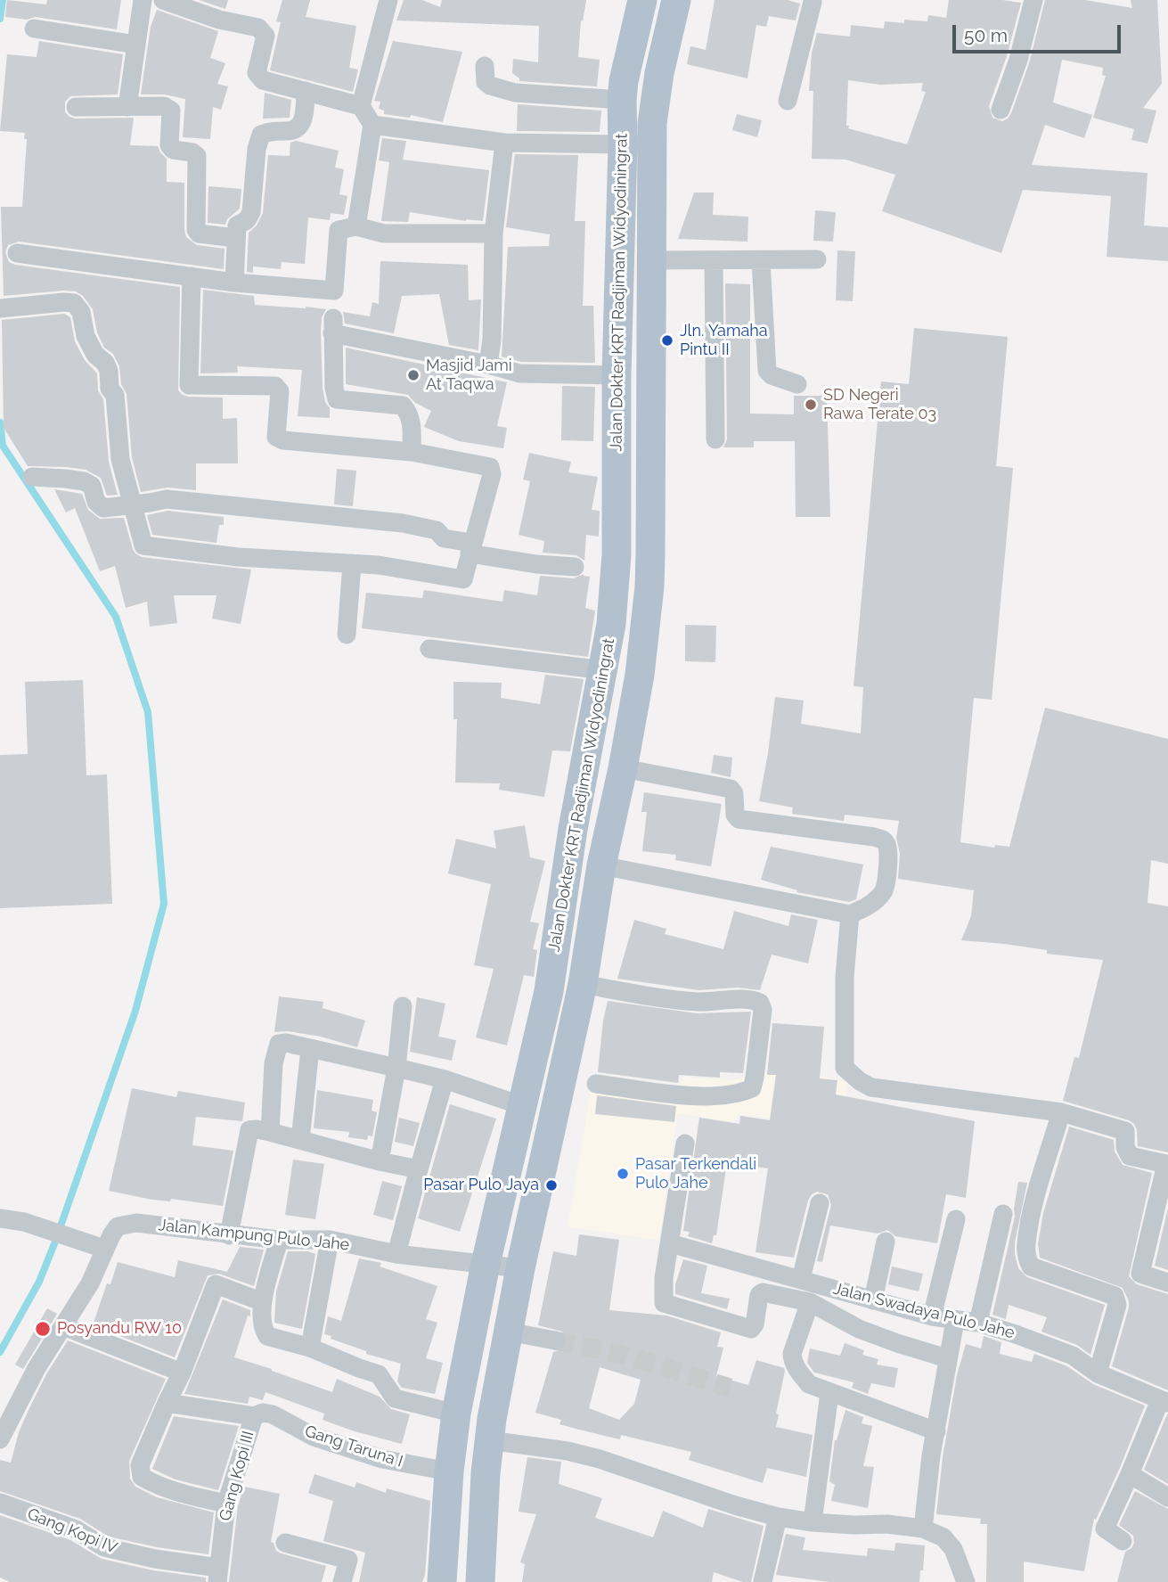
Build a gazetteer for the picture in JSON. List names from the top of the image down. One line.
{"streets":{"main road":["Jalan Dokter KRT Radjiman Widyodiningrat"],"street":["Jalan Kampung Pulo Jahe","Jalan Swadaya Pulo Jahe","Gang Taruna I","Gang Kopi III","Gang Kopi IV"]},"crossings":[["Jalan Dokter KRT Radjiman Widyodiningrat","Jalan Kampung Pulo Jahe"],["Jalan Dokter KRT Radjiman Widyodiningrat","Gang Taruna I"],["Gang Taruna I","Gang Kopi III"],["Gang Kopi III","Gang Kopi IV"]],"places":["Jln. Yamaha Pintu II","Masjid Jami At Taqwa","SD Negeri Rawa Terate 03","Pasar Terkendali Pulo Jahe","Pasar Pulo Jaya","Posyandu RW 10"],"scale_bar":"50 m"}
